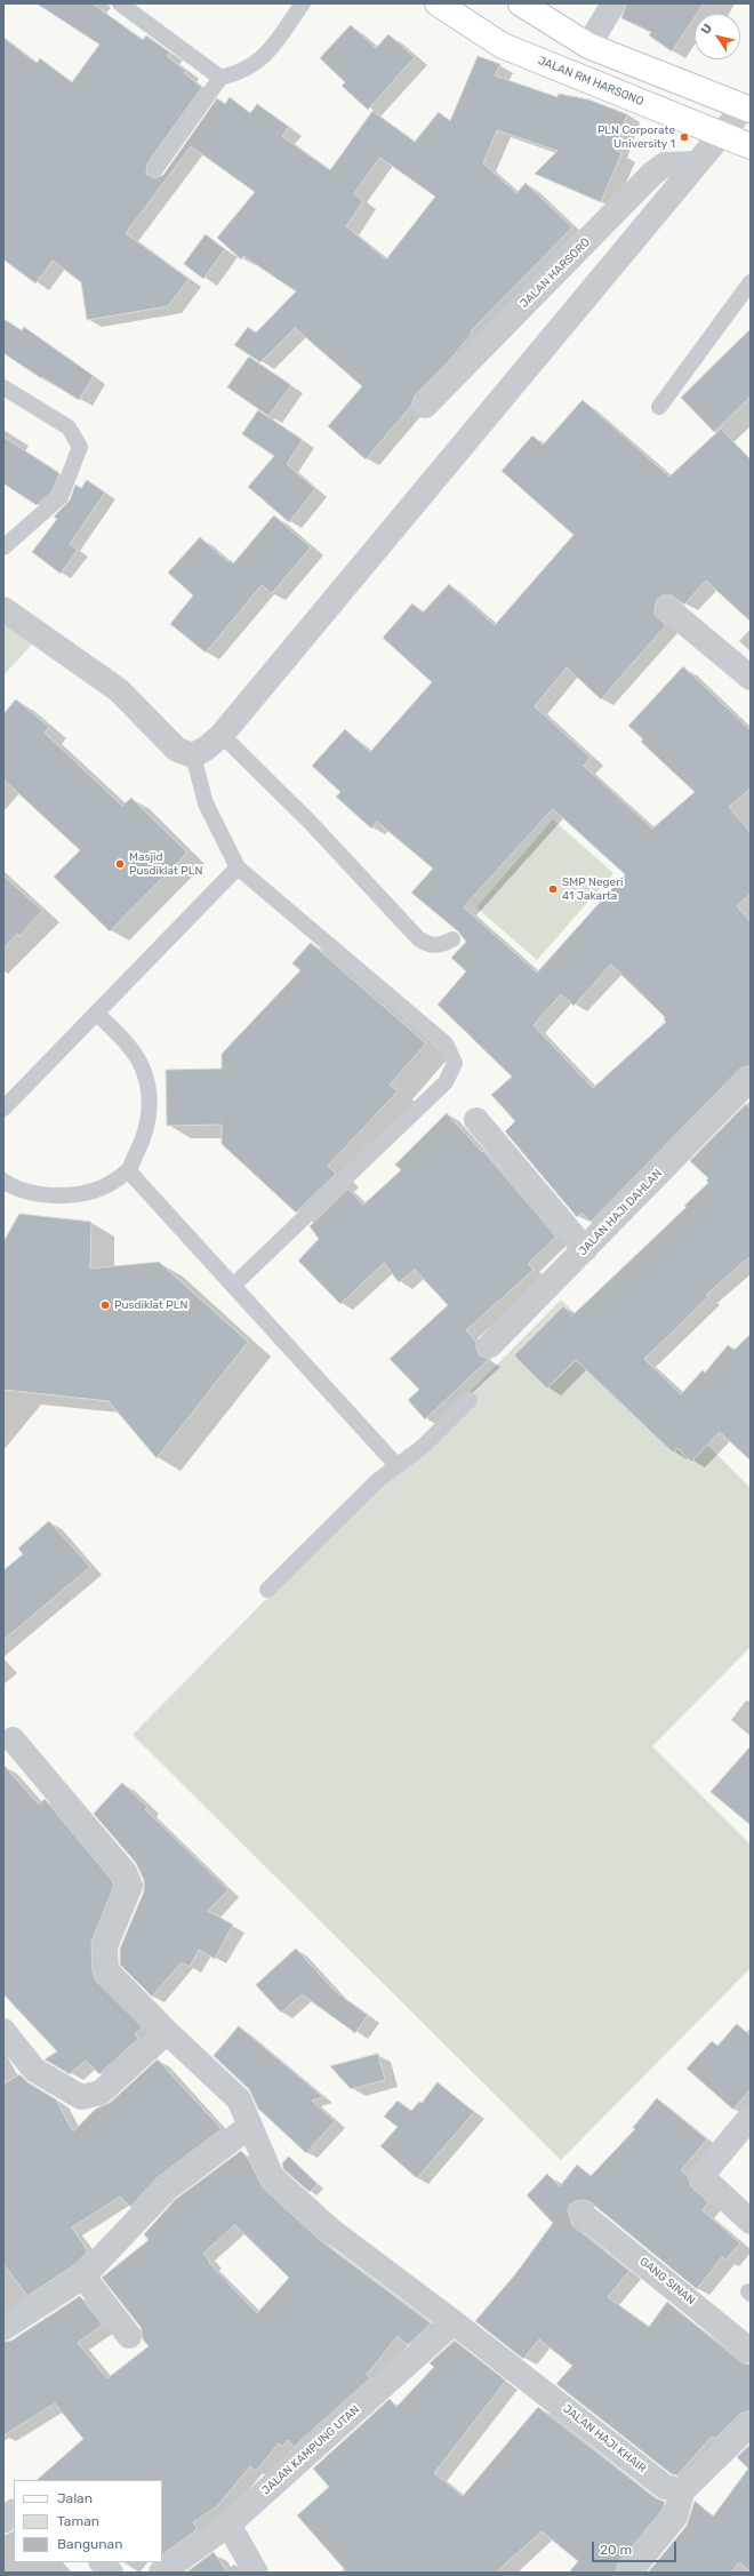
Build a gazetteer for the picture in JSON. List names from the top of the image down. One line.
{"streets":{"main road":["JALAN RM HARSONO"],"street":["JALAN HARSORO","JALAN HAJI DAHLAN","GANG SINAN","JALAN HAJI KHAIR","JALAN KAMPUNG UTAN"]},"crossings":[["JALAN HAJI KHAIR","JALAN KAMPUNG UTAN"]],"places":["PLN Corporate University 1","Masjid Pusdiklat PLN","SMP Negeri 41 Jakarta","Pusdiklat PLN"],"legend":["Jalan","Taman","Bangunan"],"scale_bar":"20 m","north":"top left"}
